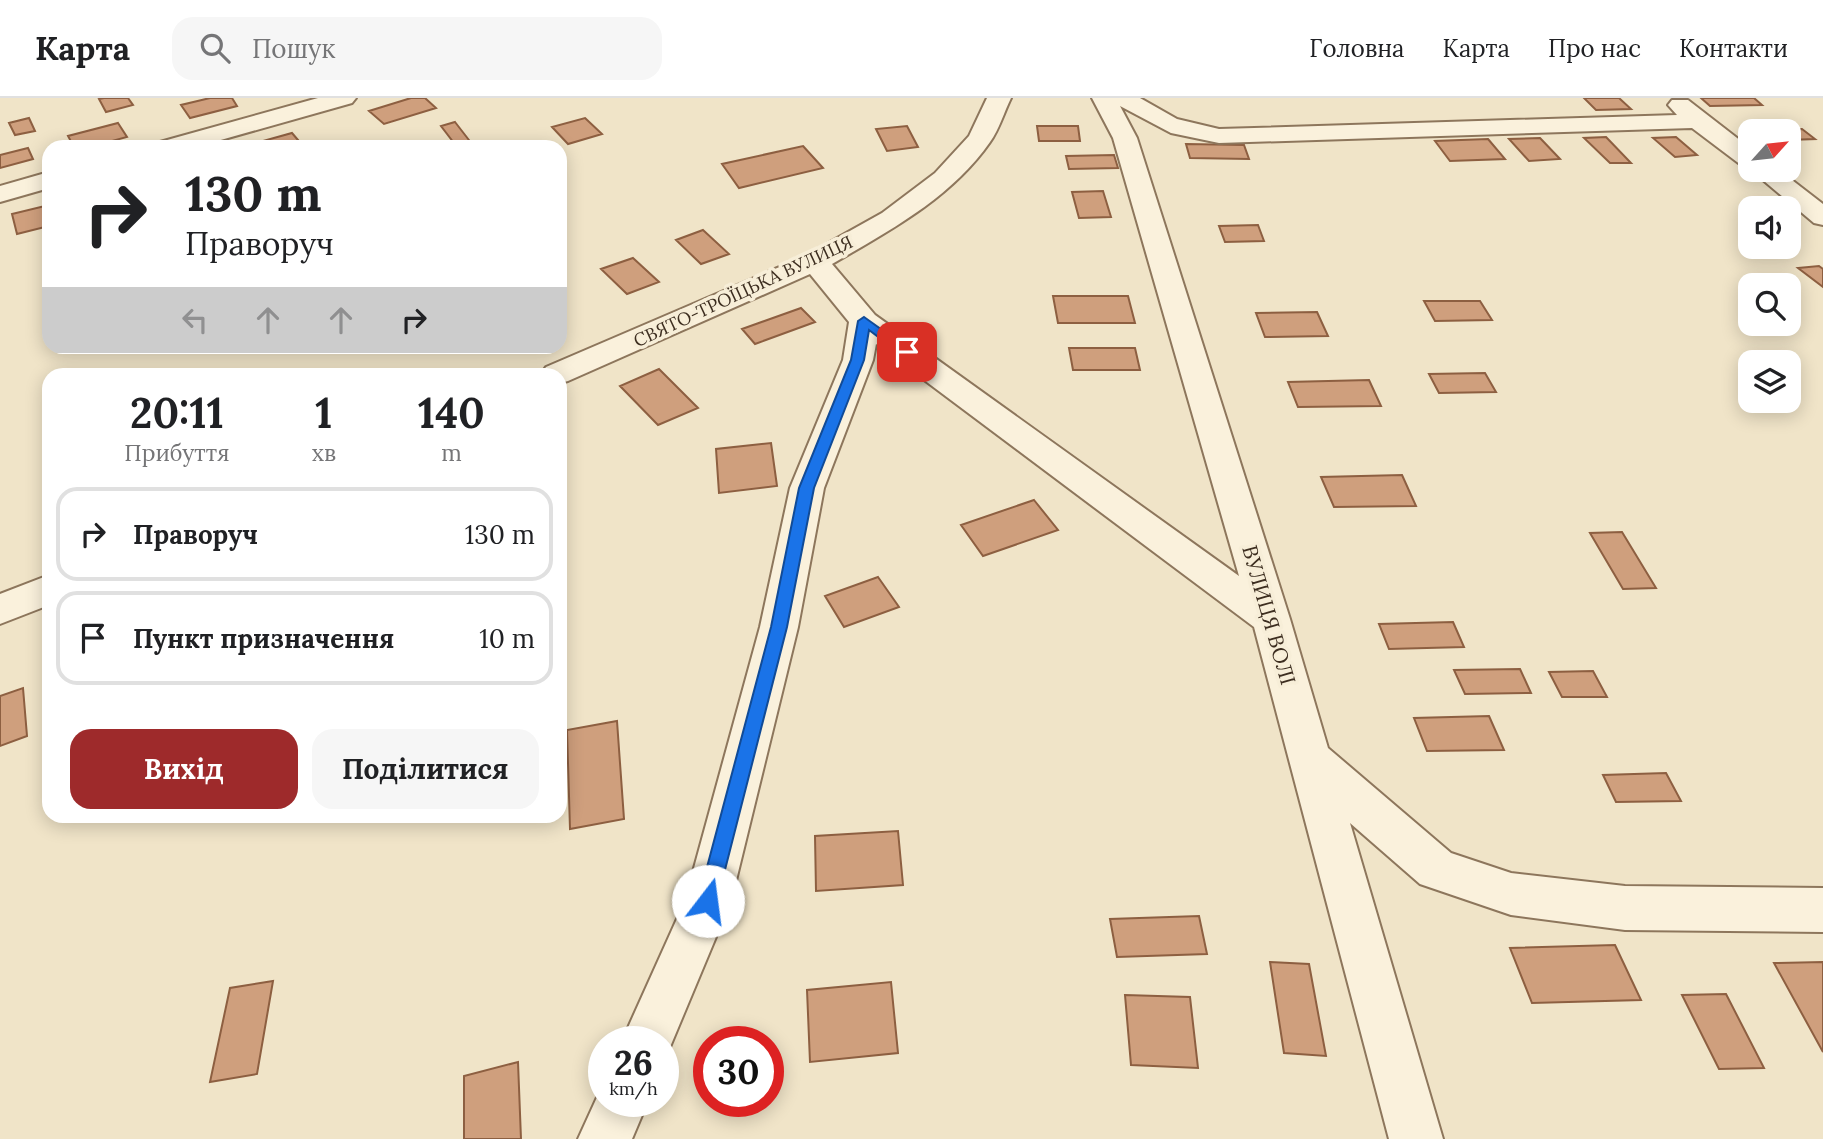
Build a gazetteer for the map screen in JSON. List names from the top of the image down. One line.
{"streets":{"street":["СВЯТО-ТРОЇЦЬКА ВУЛИЦЯ","ВУЛИЦЯ ВОЛІ"]},"north":"top right","page":{"header":"Карта","search":"Пошук","nav":["Головна","Карта","Про нас","Контакти"],"turn":["130 m","Праворуч"],"eta":["20:11","Прибуття","1","хв","140","m"],"list":[{"name":"Праворуч","value":"130 m"},{"name":"Пункт призначення","value":"10 m"}],"buttons":["Вихід","Поділитися"],"speed":"26 km/h","limit":"30"}}
